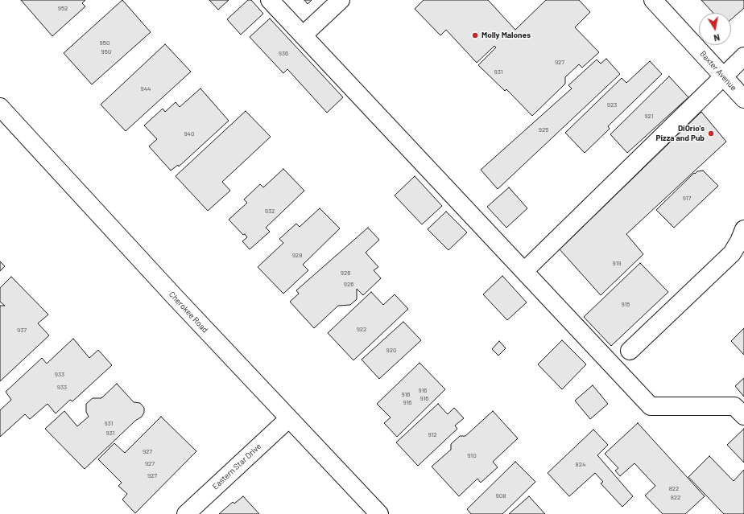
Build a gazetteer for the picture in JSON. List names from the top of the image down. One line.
{"streets":{"street":["Baxter Avenue","Cherokee Road","Eastern Star Drive"]},"crossings":[["Cherokee Road","Eastern Star Drive"]],"places":["Molly Malones","DiOrio's Pizza and Pub"],"house_numbers":["952","950","950","936","927","931","944","923","921","925","940","917","932","928","919","926","926","915","922","937","920","933","933","916","916","916","916","931","931","912","927","910","927","824","927","822","908","822"],"north":"bottom"}
